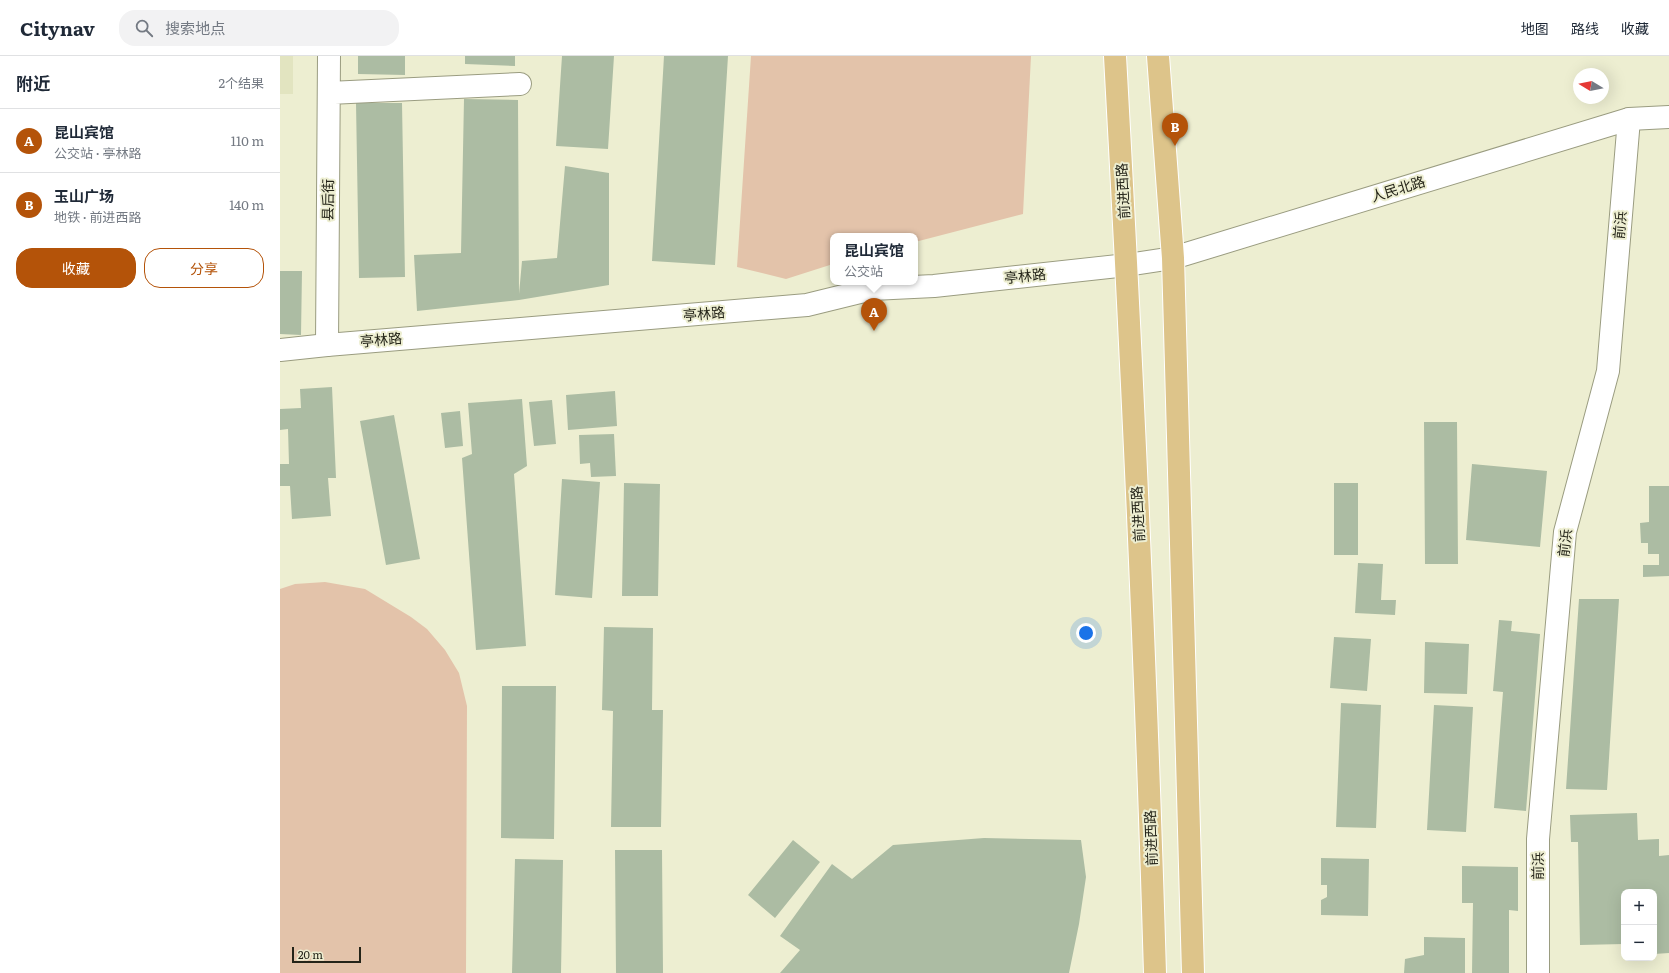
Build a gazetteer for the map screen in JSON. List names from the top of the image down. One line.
{"streets":{"main road":["人民北路","前进西路","县后街","前浜","亭林路"]},"crossings":[["人民北路","前进西路"],["人民北路","前浜"],["人民北路","亭林路"],["前进西路","亭林路"],["县后街","亭林路"]],"scale_bar":"20 m","north":"left","page":{"header":"Citynav","search":"搜索地点","nav":["地图","路线","收藏"],"heading":["附近","2个结果"],"list":[{"mark":"A","name":"昆山宾馆","note":"公交站 · 亭林路","value":"110 m"},{"mark":"B","name":"玉山广场","note":"地铁 · 前进西路","value":"140 m"}],"pins":["B","A"],"popup":["昆山宾馆","公交站"],"buttons":["收藏","分享"],"map_buttons":["+","−"],"scale":"20 m"}}
